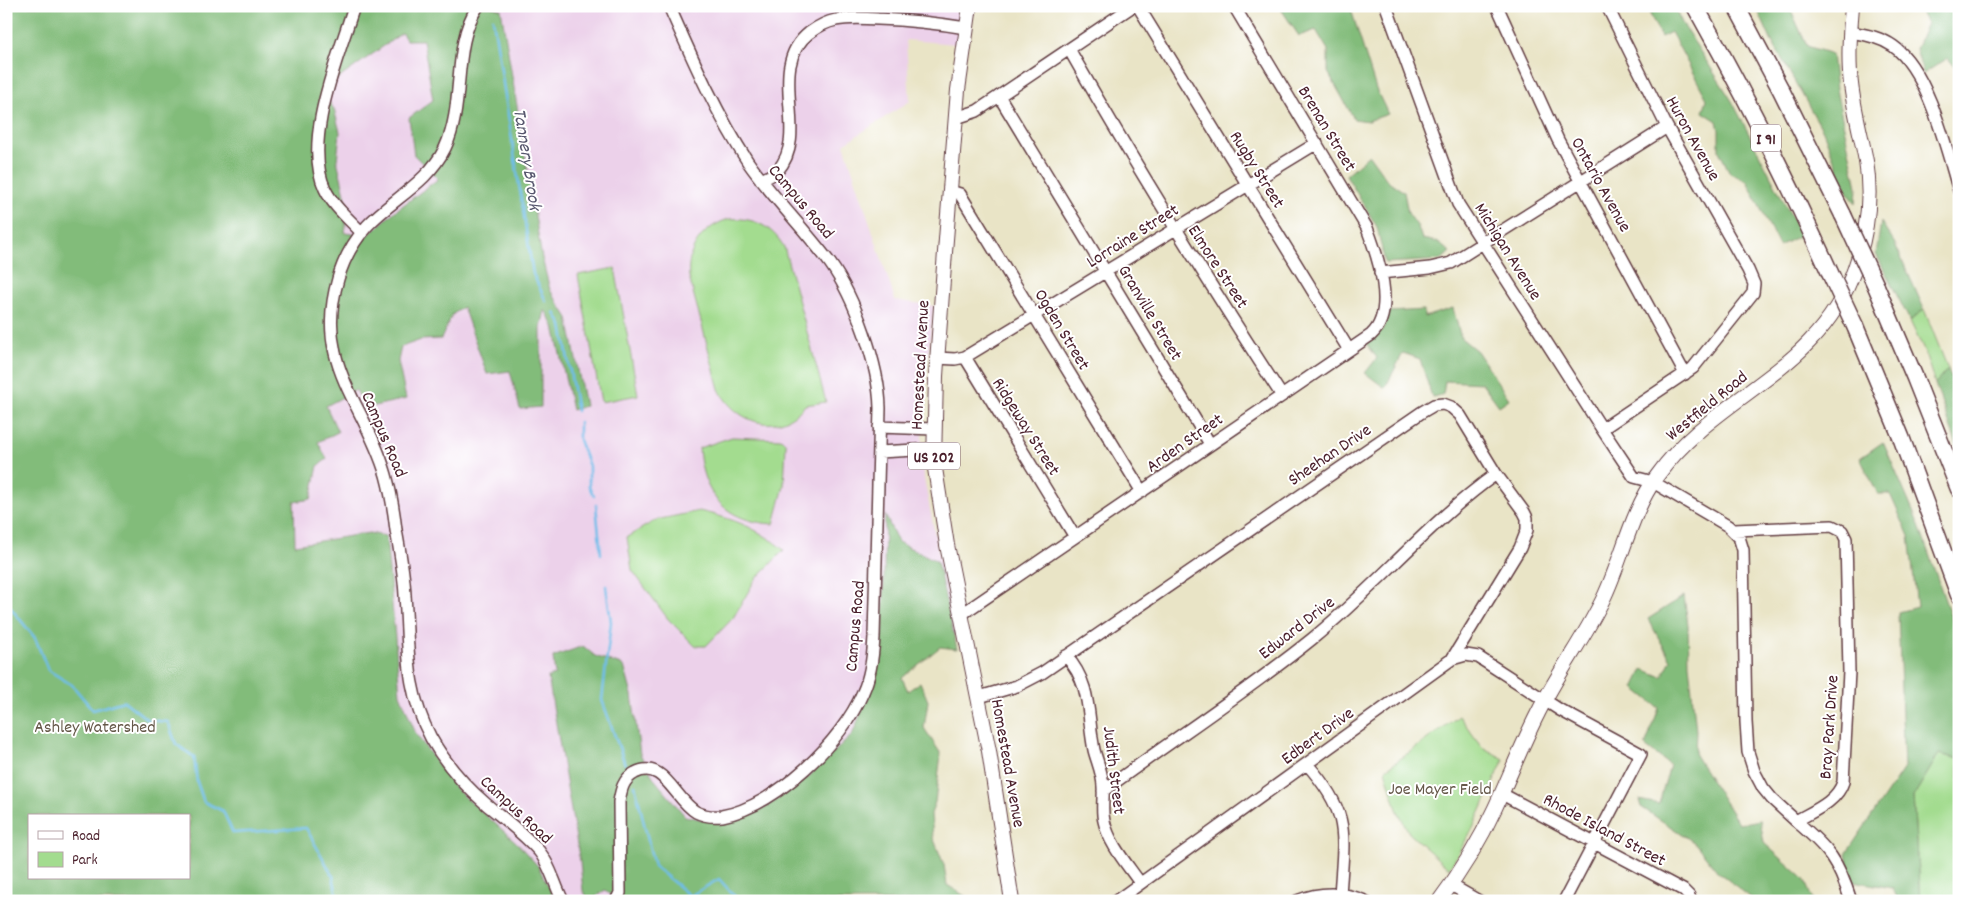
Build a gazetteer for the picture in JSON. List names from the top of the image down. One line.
{"streets":{"highway":["I 91"],"main road":["Homestead Avenue","Westfield Road","US 202"],"street":["Brenan Street","Huron Avenue","Rugby Street","Ontario Avenue","Campus Road","Lorraine Street","Michigan Avenue","Elmore Street","Granville Street","Ogden Street","Ridgeway Street","Arden Street","Sheehan Drive","Edward Drive","Bray Park Drive","Edbert Drive","Judith Street","Rhode Island Street"]},"crossings":[["Brenan Street","Lorraine Street"],["Brenan Street","Arden Street"],["Huron Avenue","Ontario Avenue"],["Rugby Street","Lorraine Street"],["Rugby Street","Arden Street"],["Lorraine Street","Elmore Street"],["Lorraine Street","Granville Street"],["Lorraine Street","Ogden Street"],["Lorraine Street","Ridgeway Street"],["Michigan Avenue","Westfield Road"],["Elmore Street","Arden Street"],["Granville Street","Arden Street"],["Ogden Street","Homestead Avenue"],["Ogden Street","Arden Street"],["Homestead Avenue","Arden Street"],["Homestead Avenue","Sheehan Drive"],["Westfield Road","Rhode Island Street"],["Ridgeway Street","Arden Street"],["Sheehan Drive","Edward Drive"],["Sheehan Drive","Edbert Drive"],["Sheehan Drive","Judith Street"],["Edward Drive","Judith Street"],["Edbert Drive","Judith Street"]],"water":["Tannery Brook"],"parks":["Ashley Watershed","Joe Mayer Field"],"legend":["Road","Park"]}
